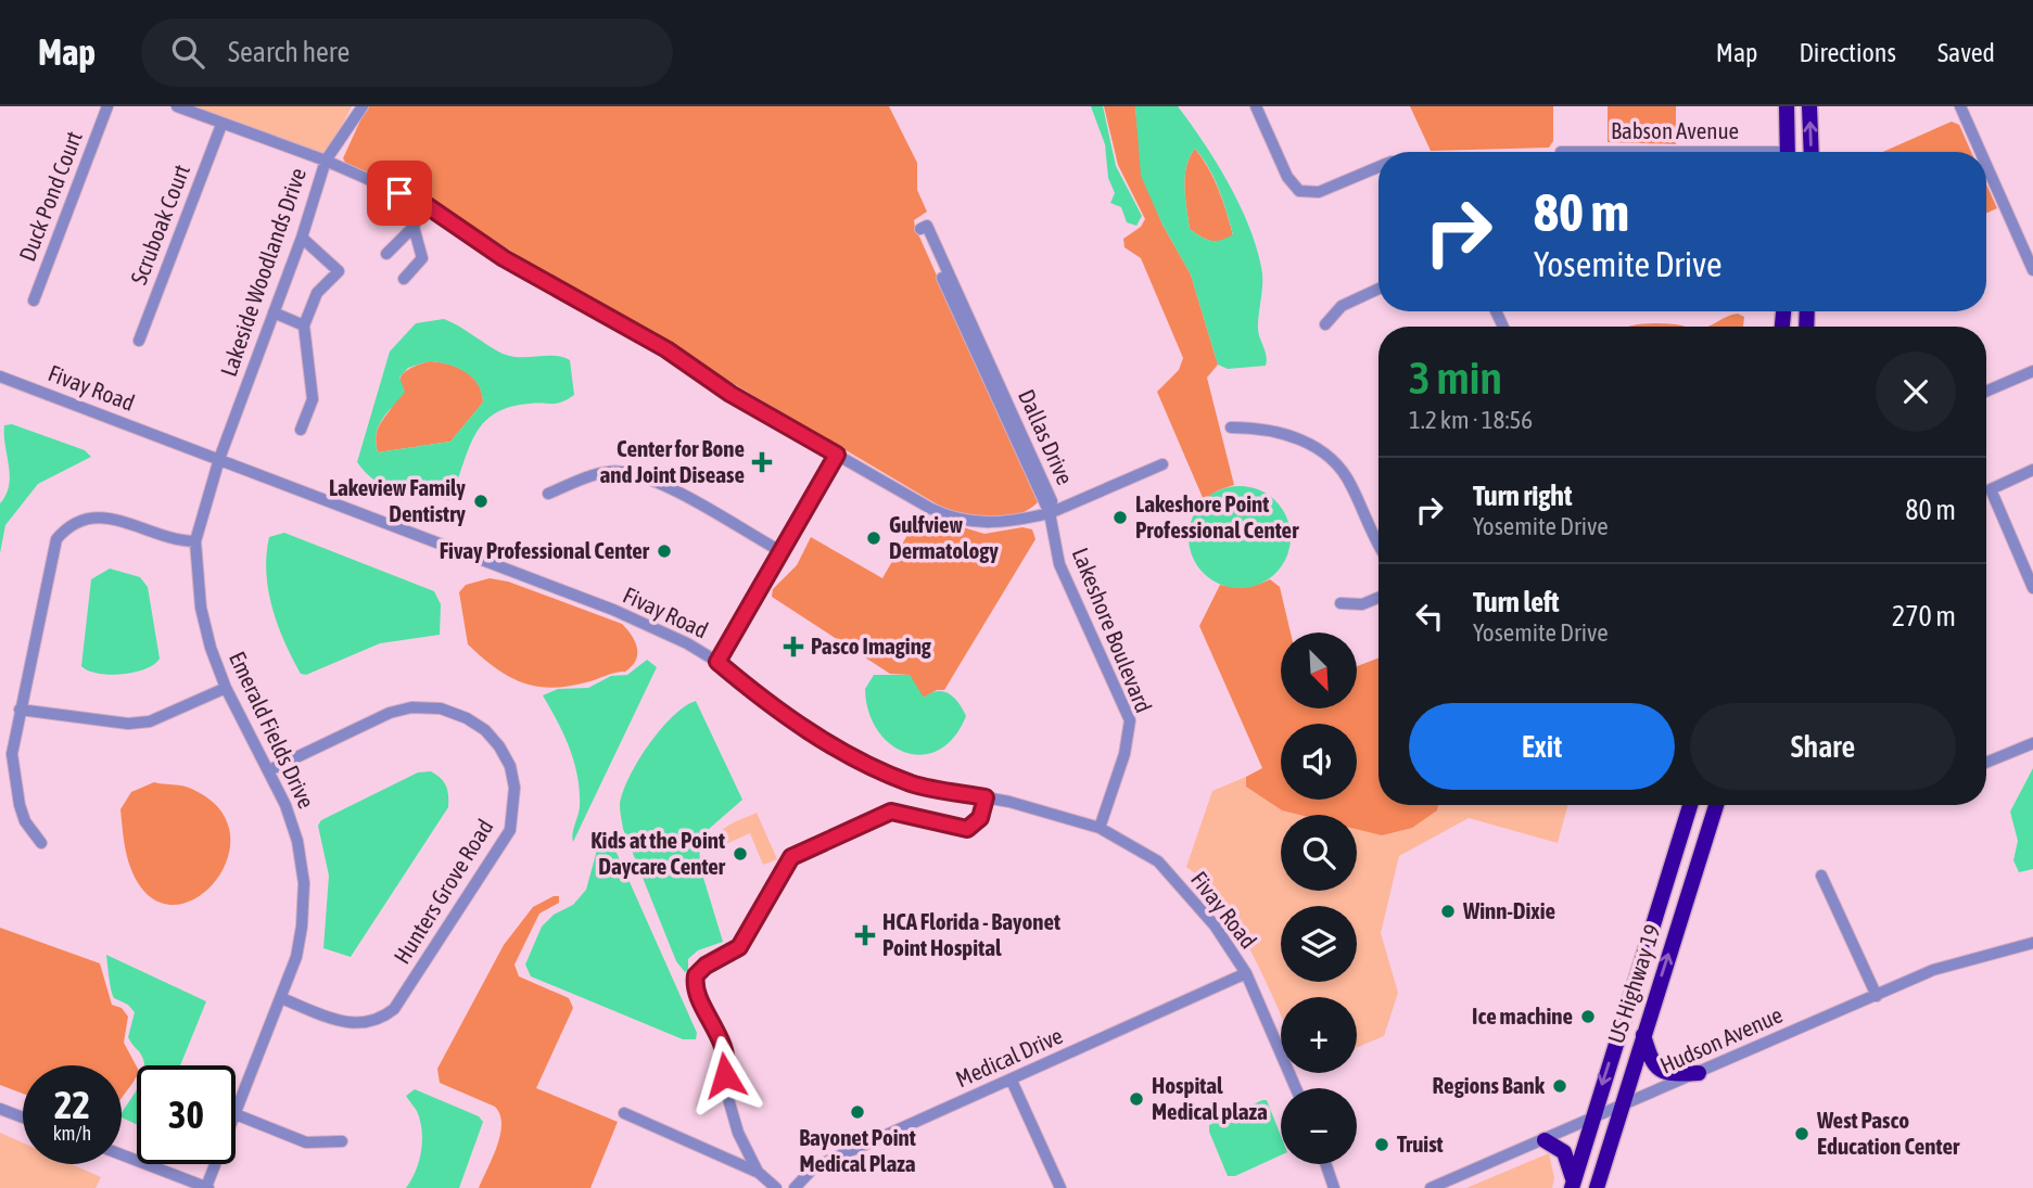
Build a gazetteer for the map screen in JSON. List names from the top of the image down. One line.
{"streets":{"highway":["US Highway 19"],"street":["Duck Pond Court","Scruboak Court","Lakeside Woodlands Drive","Fivay Road","Dallas Drive","Lakeshore Boulevard","Emerald Fields Drive","Hunters Grove Road","Hudson Avenue","Medical Drive"]},"crossings":[["Lakeside Woodlands Drive","Fivay Road"],["Lakeside Woodlands Drive","Emerald Fields Drive"],["Fivay Road","Lakeshore Boulevard"],["Fivay Road","Emerald Fields Drive"],["Fivay Road","Medical Drive"],["Dallas Drive","Lakeshore Boulevard"],["Emerald Fields Drive","Hunters Grove Road"],["US Highway 19","Hudson Avenue"]],"places":{"health":["Center for Bone and Joint Disease","Pasco Imaging","HCA Florida - Bayonet Point Hospital"],"other":["Lakeview Family Dentistry","Lakeshore Point Professional Center","Gulfview Dermatology","Fivay Professional Center","Kids at the Point Daycare Center","Winn-Dixie","Ice machine","Regions Bank","Hospital Medical plaza","Bayonet Point Medical Plaza","West Pasco Education Center","Truist"]},"north":"bottom right","page":{"header":"Map","search":"Search here","nav":["Map","Directions","Saved"],"turn":["80 m","Yosemite Drive"],"heading":["3 min","1.2 km · 18:56"],"list":[{"name":"Turn right","note":"Yosemite Drive","value":"80 m"},{"name":"Turn left","note":"Yosemite Drive","value":"270 m"}],"map_buttons":["+","−"],"buttons":["Exit","Share"],"speed":"22 km/h","limit":"30"}}
